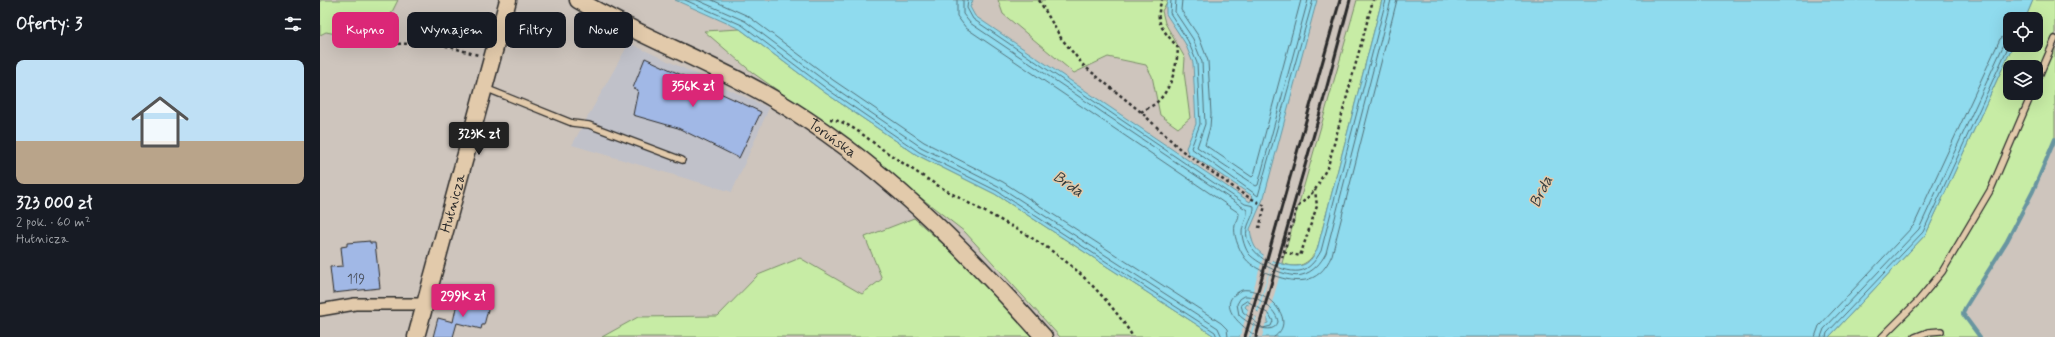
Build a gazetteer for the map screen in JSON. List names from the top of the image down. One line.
{"streets":{"street":["Toruńska","Hutnicza"]},"water":["Brda"],"house_numbers":["119"],"page":{"heading":"Oferty: 3","chip":["Kupno","Wynajem","Filtry","Nowe"],"list":[{"name":"323 000 zł","note":"2 pok. · 60 m² · Hutnicza"}],"price":["356K zł","323K zł","299K zł"]}}
